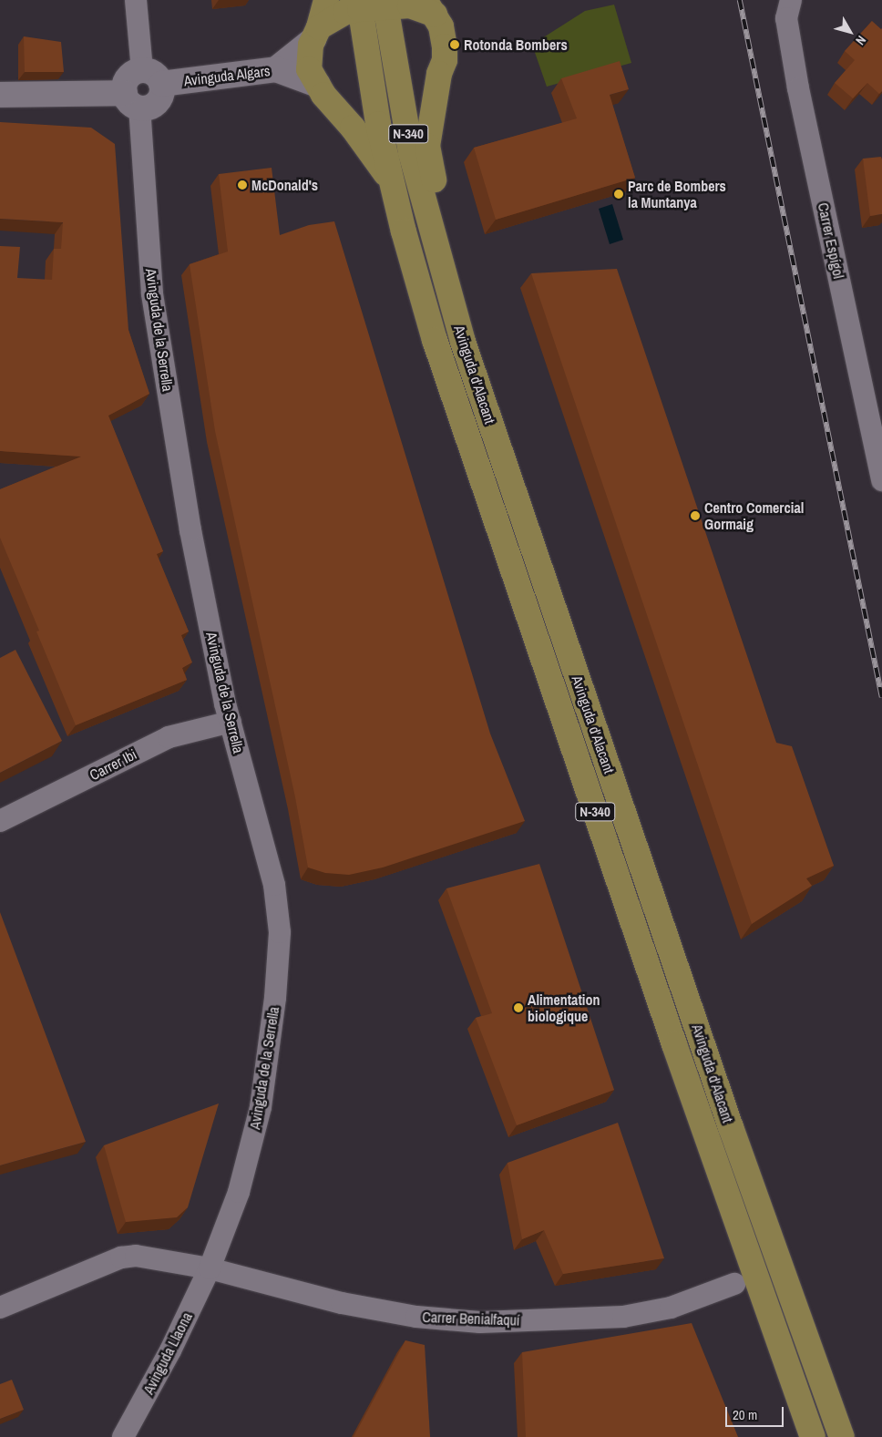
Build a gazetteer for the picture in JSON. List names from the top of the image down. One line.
{"streets":{"main road":["N-340","Avinguda d'Alacant"],"street":["Avinguda Algars","Carrer Espígol","Avinguda de la Serrella","Carrer Ibi","Carrer Benialfaquí","Avinguda Llaona"]},"crossings":[["Avinguda Algars","Avinguda de la Serrella"],["Avinguda de la Serrella","Carrer Ibi"],["Avinguda de la Serrella","Carrer Benialfaquí"],["Avinguda de la Serrella","Avinguda Llaona"],["Carrer Benialfaquí","Avinguda Llaona"]],"places":["Rotonda Bombers","McDonald's","Parc de Bombers la Muntanya","Centro Comercial Gormaig","Alimentation biologique"],"scale_bar":"20 m","north":"bottom right"}
